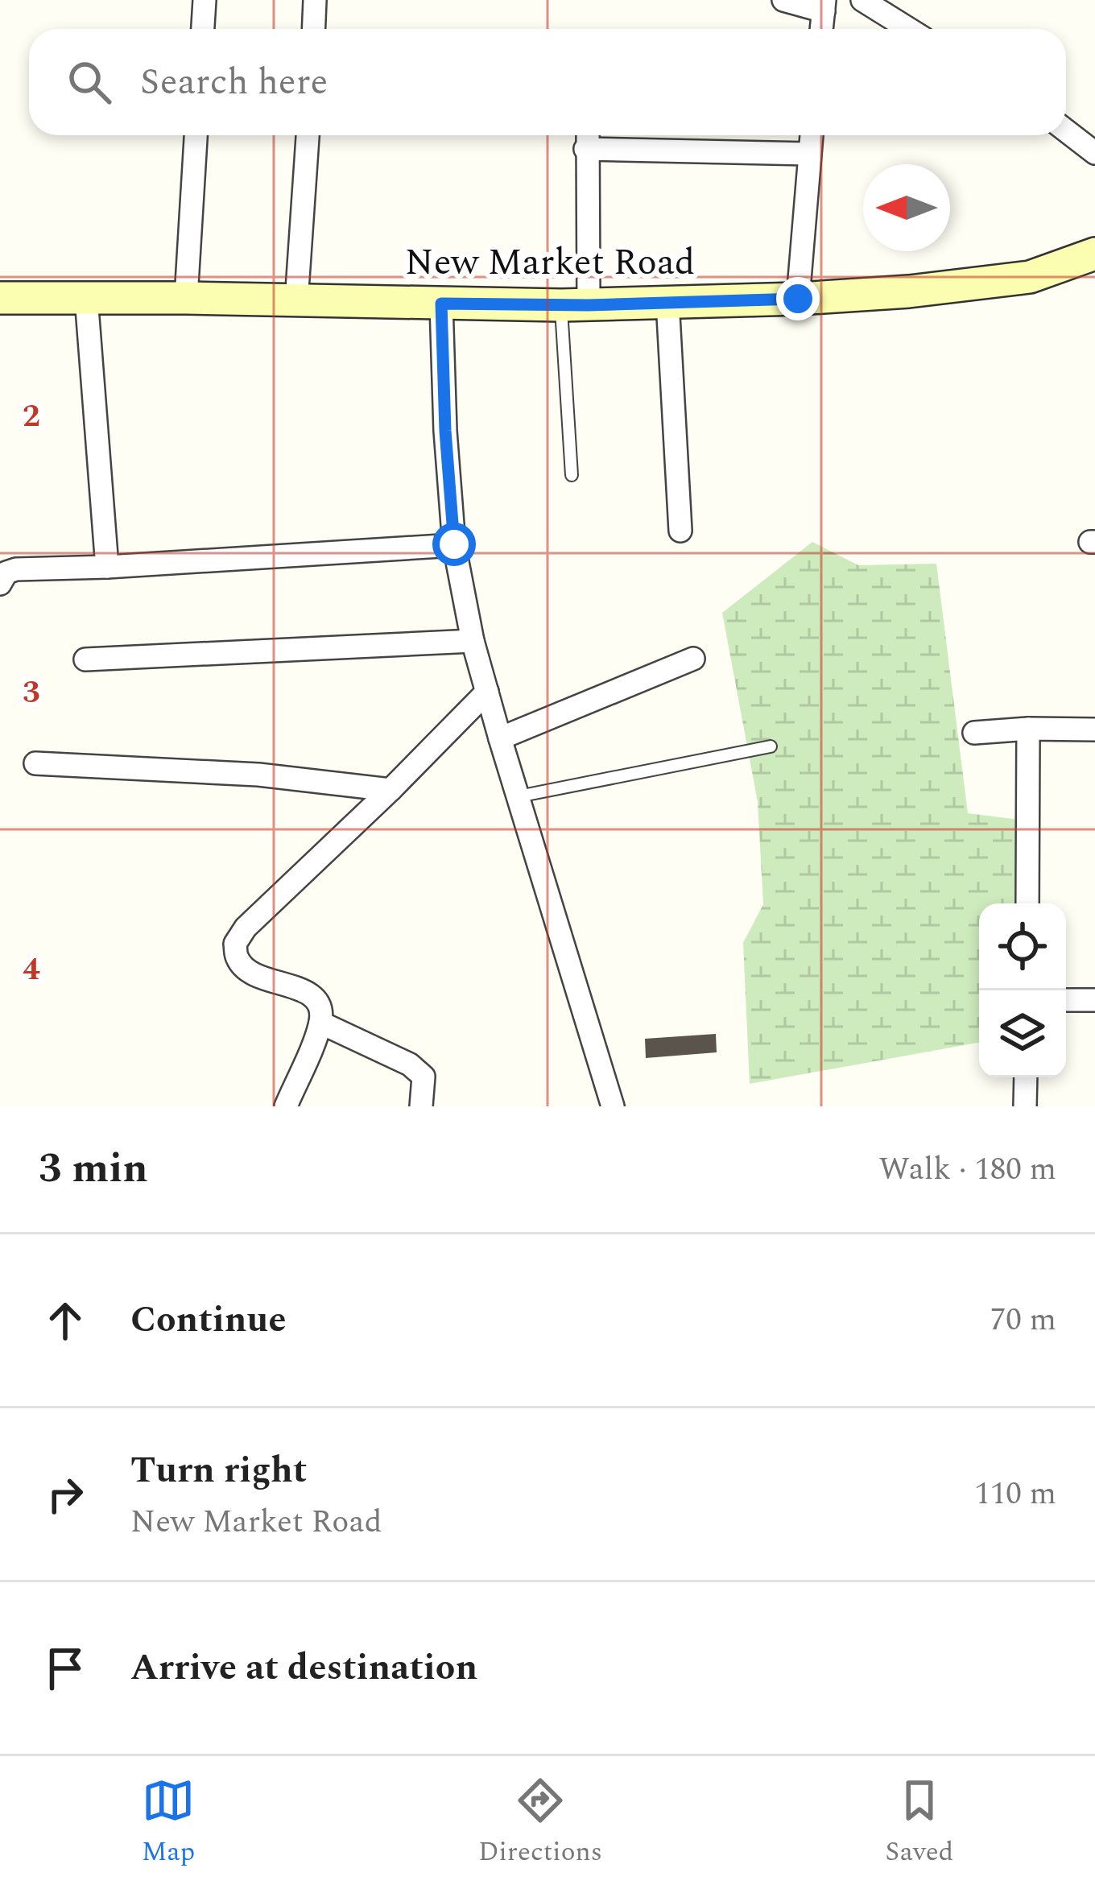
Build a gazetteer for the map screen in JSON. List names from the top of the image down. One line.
{"streets":{"street":["New Market Road"]},"north":"left","page":{"search":"Search here","heading":["3 min","Walk · 180 m"],"list":[["Continue","70 m"],["Turn right","New Market Road","110 m"],"Arrive at destination"],"nav":["Map","Directions","Saved"]},"grid":{"rows":["2","3","4"]}}
